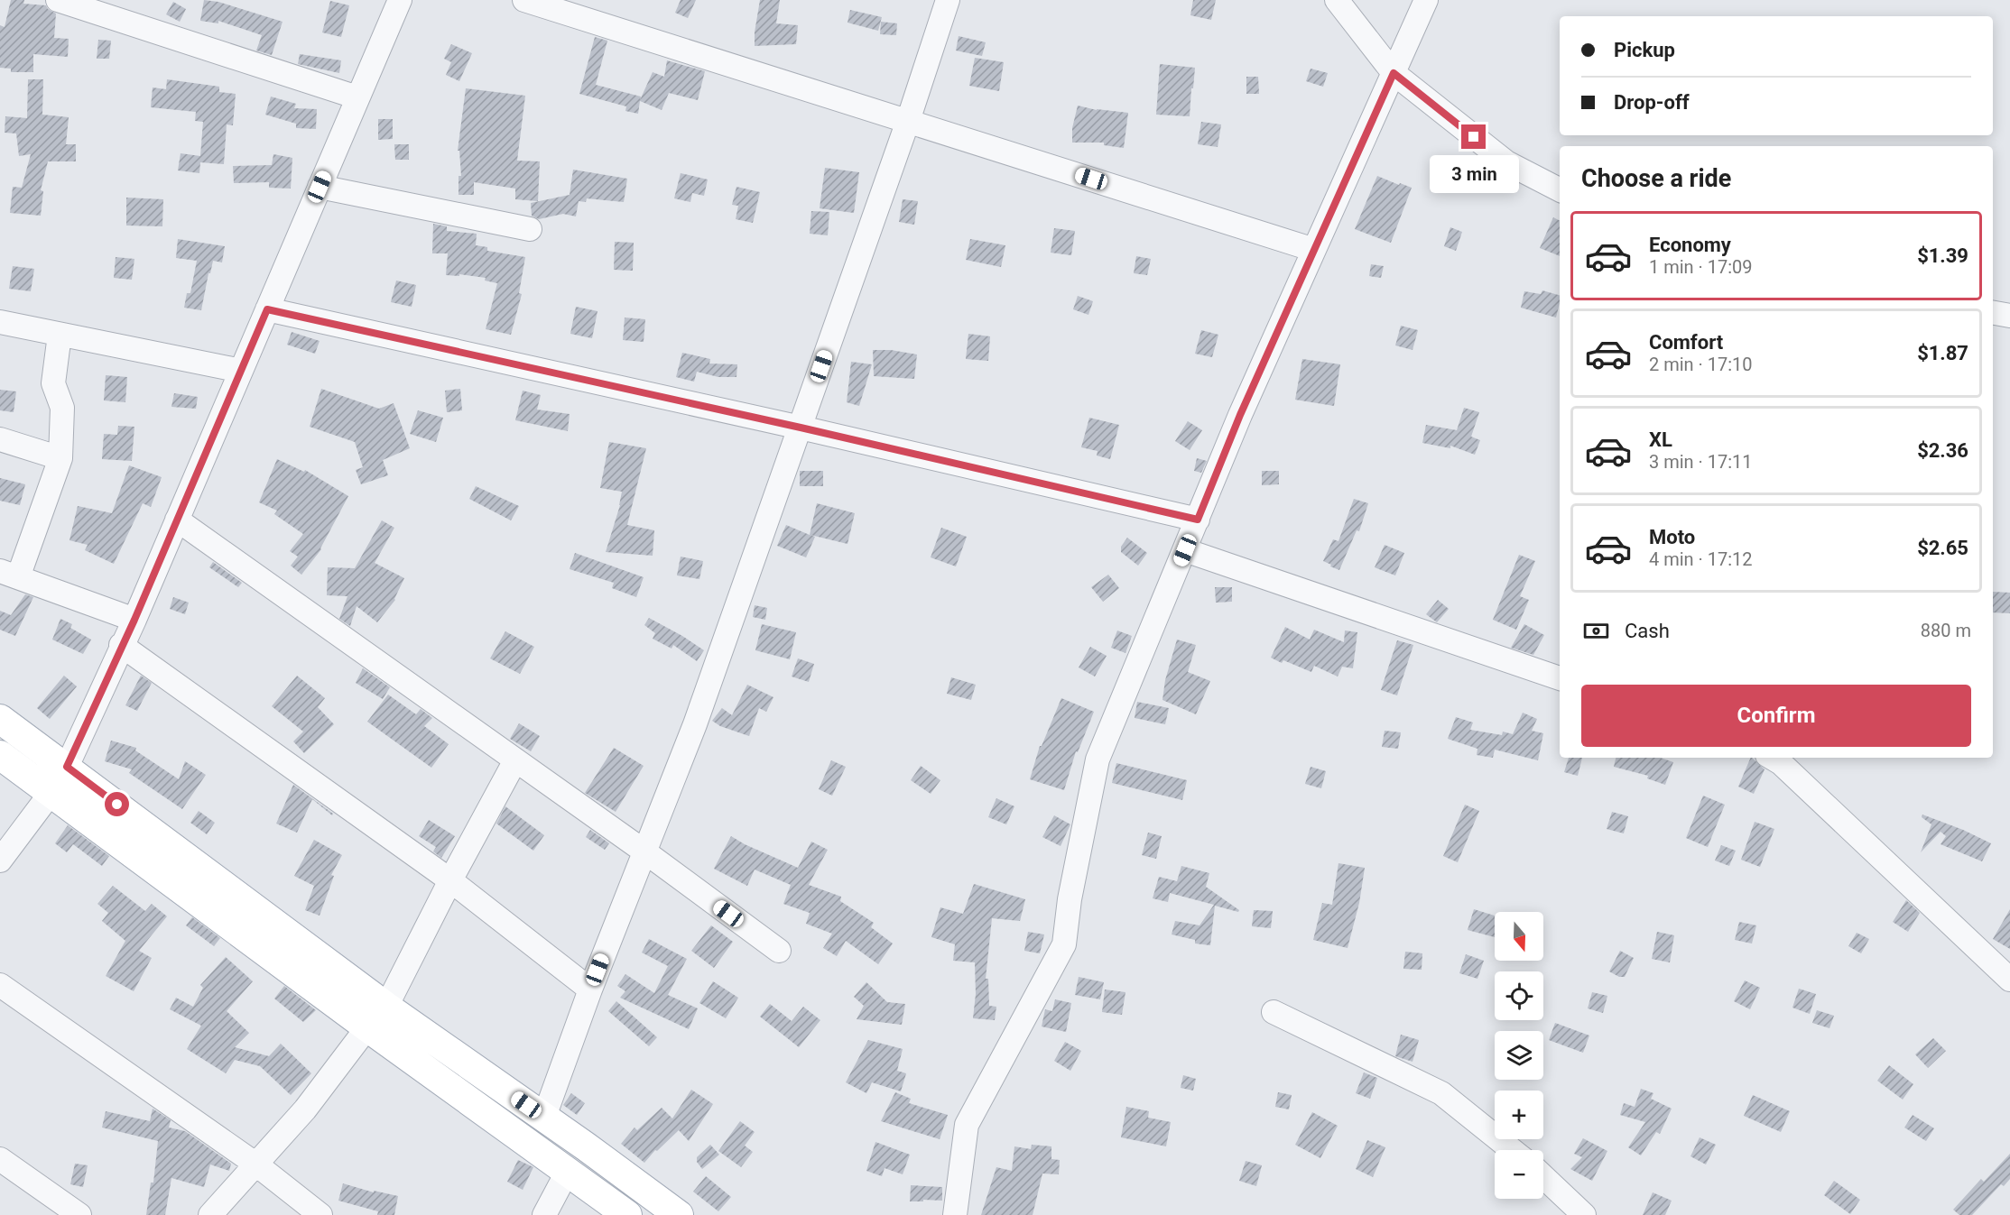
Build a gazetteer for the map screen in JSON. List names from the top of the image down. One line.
{"north":"bottom","page":{"banner":["Pickup","Drop-off"],"heading":"Choose a ride","bubble":"3 min","list":[{"name":"Economy","note":"1 min · 17:09","value":"$1.39"},{"name":"Comfort","note":"2 min · 17:10","value":"$1.87"},{"name":"XL","note":"3 min · 17:11","value":"$2.36"},{"name":"Moto","note":"4 min · 17:12","value":"$2.65"}],"pay":["Cash","880 m"],"buttons":"Confirm","map_buttons":["+","−"]}}
